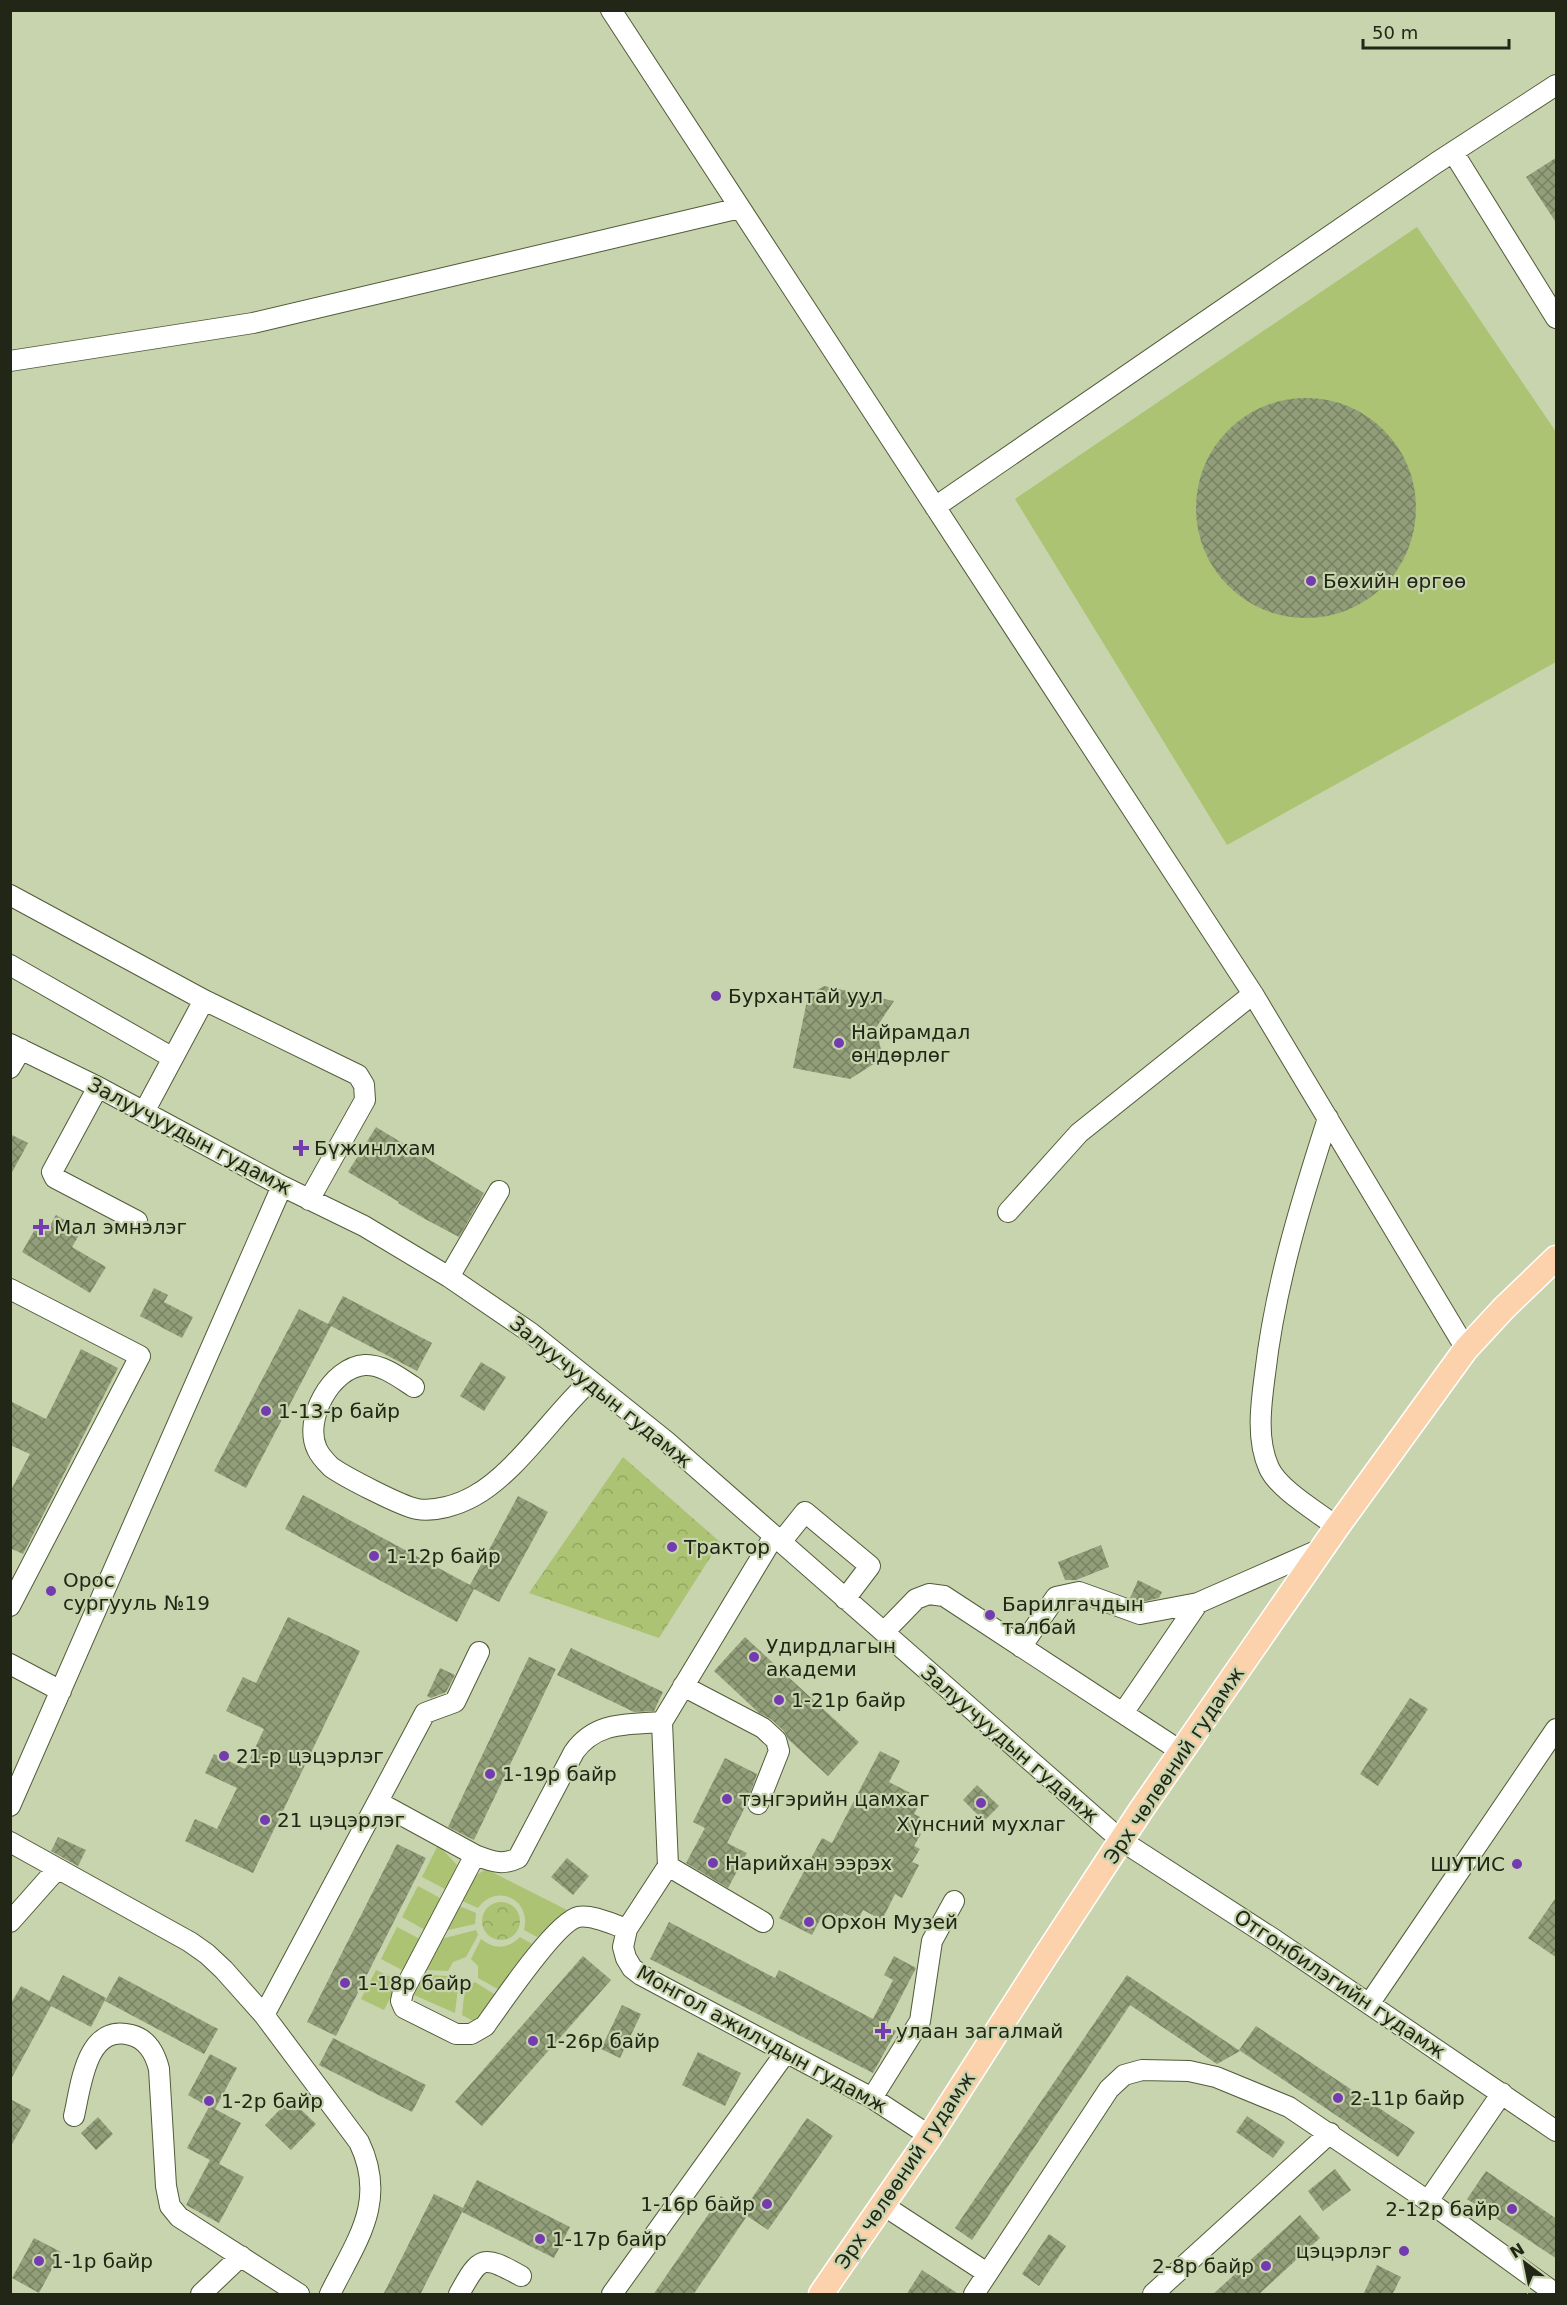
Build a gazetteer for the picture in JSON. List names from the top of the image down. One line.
{"streets":{"main road":["Эрх чөлөөний гудамж"],"street":["Залуучуудын гудамж","Отгонбилэгийн гудамж","Монгол ажилчдын гудамж"]},"crossings":[["Залуучуудын гудамж","Эрх чөлөөний гудамж"],["Залуучуудын гудамж","Отгонбилэгийн гудамж"],["Эрх чөлөөний гудамж","Отгонбилэгийн гудамж"],["Эрх чөлөөний гудамж","Монгол ажилчдын гудамж"]],"places":{"other":["Бөхийн өргөө","Бурхантай уул","Найрамдал өндөрлөг","1-13-р байр","Трактор","1-12р байр","Орос сургууль №19","Барилгачдын талбай","Удирдлагын академи","1-21р байр","21-р цэцэрлэг","1-19р байр","тэнгэрийн цамхаг","Хүнсний мухлаг","21 цэцэрлэг","Нарийхан ээрэх","ШУТИС","Орхон Myзей","1-18р байр","1-26р байр","2-11р байр","1-2р байр","1-16р байр","2-12р байр","1-17р байр","цэцэрлэг","1-1р байр","2-8р байр"],"health":["Бүжинлхам","Мал эмнэлэг","улаан загалмай"]},"scale_bar":"50 m","north":"top left"}
